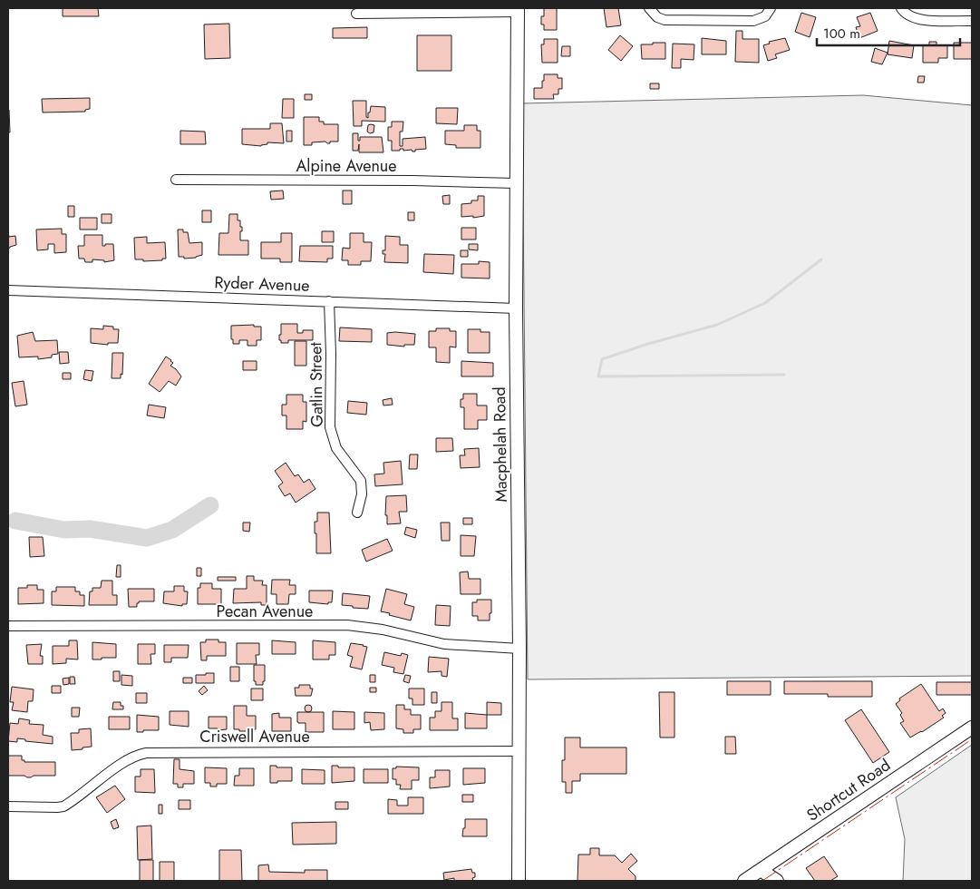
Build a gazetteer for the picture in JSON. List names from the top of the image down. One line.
{"streets":{"street":["Alpine Avenue","Ryder Avenue","Gatlin Street","Macphelah Road","Pecan Avenue","Criswell Avenue","Shortcut Road"]},"crossings":[["Alpine Avenue","Macphelah Road"],["Ryder Avenue","Gatlin Street"],["Ryder Avenue","Macphelah Road"],["Macphelah Road","Pecan Avenue"],["Macphelah Road","Criswell Avenue"]],"scale_bar":"100 m"}
